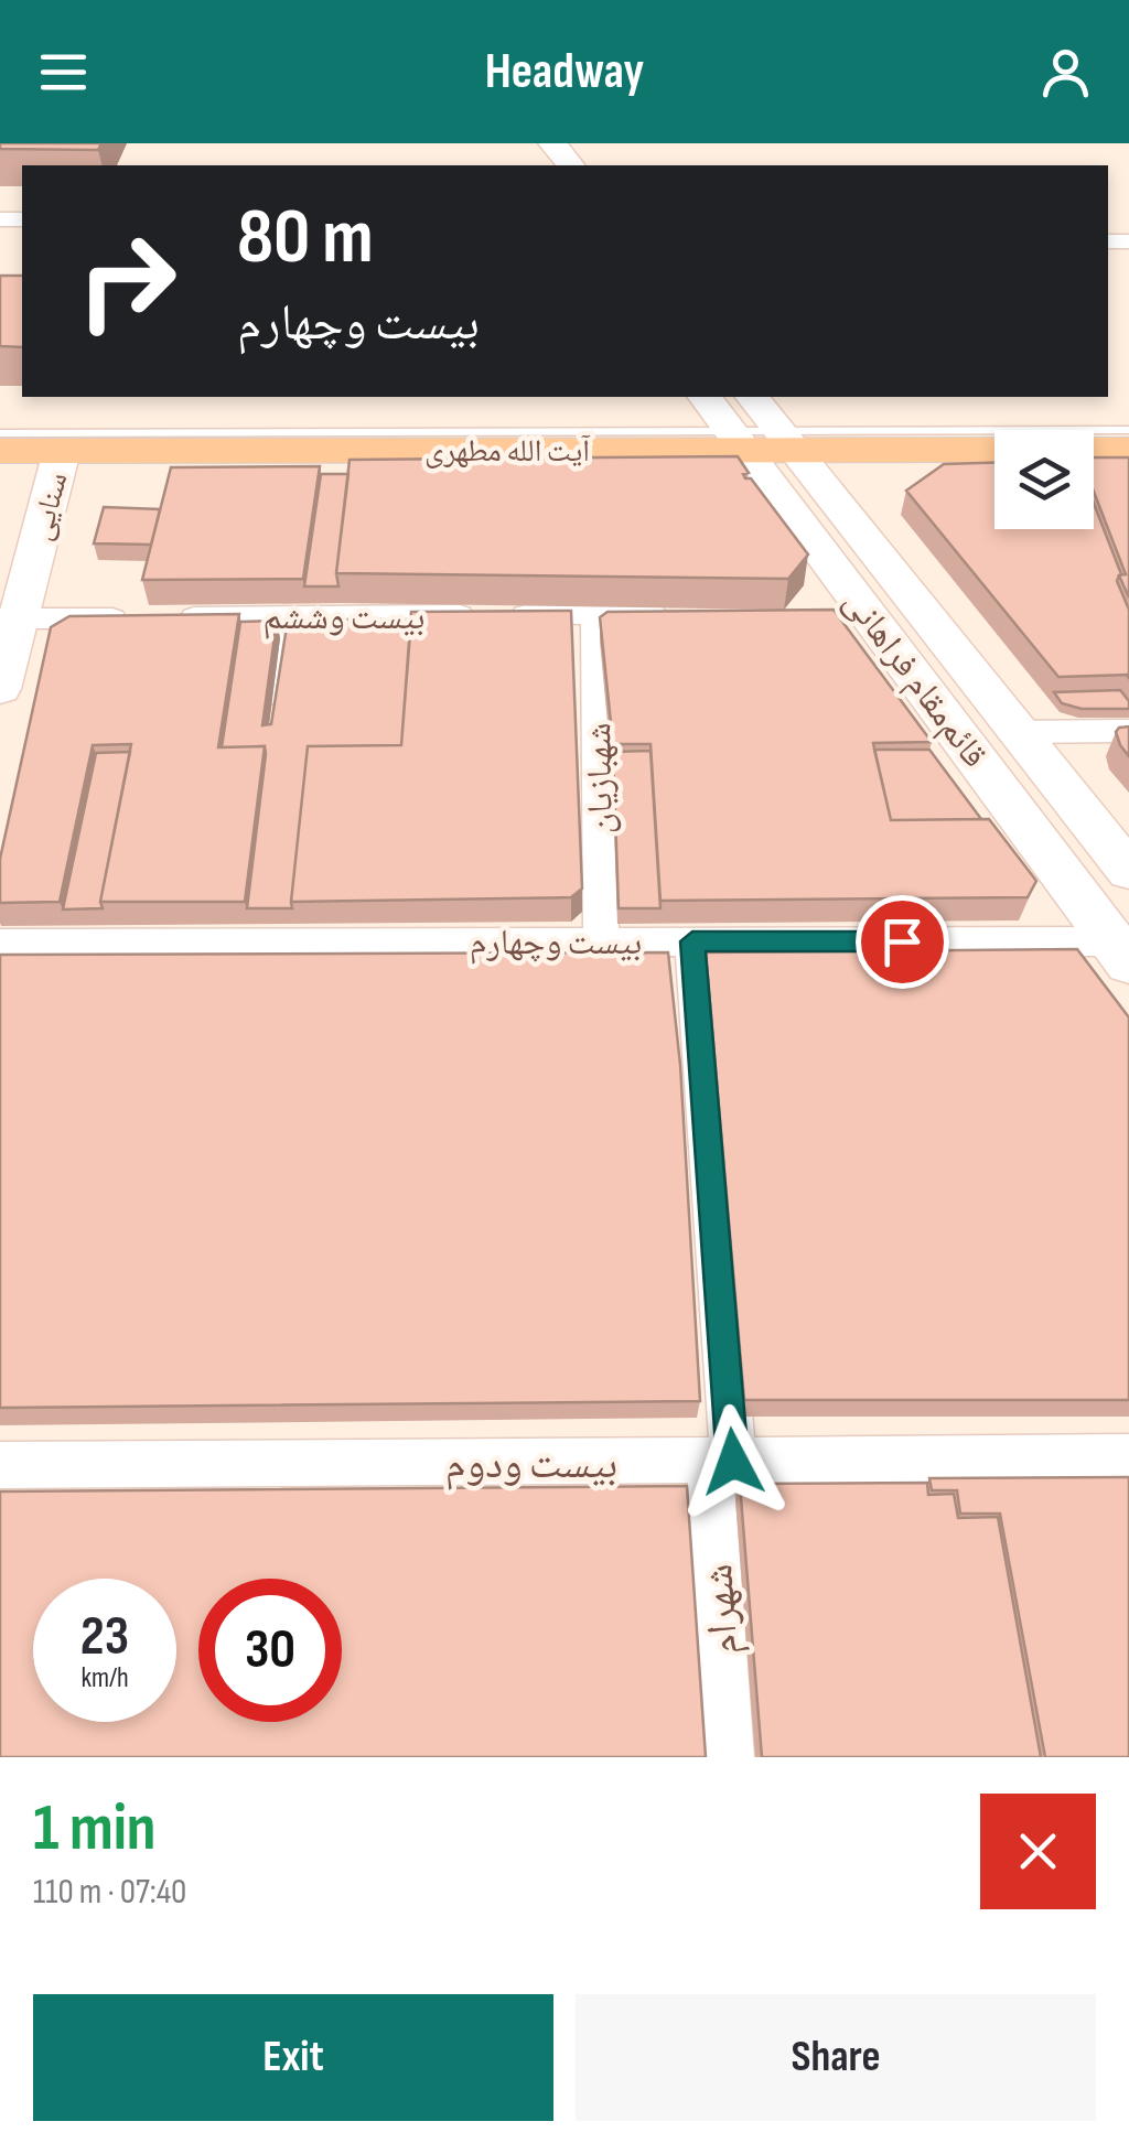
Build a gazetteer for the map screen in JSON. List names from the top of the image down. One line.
{"streets":{"main road":["آیت الله مطهری","سنایی","قائم‌مقام فراهانی"],"street":["بیست وششم","شهبازیان","بیست وچهارم","بیست ودوم","شهرام"]},"crossings":[["آیت الله مطهری","سنایی"],["آیت الله مطهری","قائم‌مقام فراهانی"],["سنایی","بیست وششم"],["بیست وششم","شهبازیان"],["قائم‌مقام فراهانی","بیست وچهارم"],["شهبازیان","بیست وچهارم"],["بیست وچهارم","شهرام"],["بیست ودوم","شهرام"]],"page":{"header":"Headway","turn":["80 m","بیست وچهارم"],"speed":"23 km/h","limit":"30","heading":["1 min","110 m · 07:40"],"buttons":["Exit","Share"]}}
